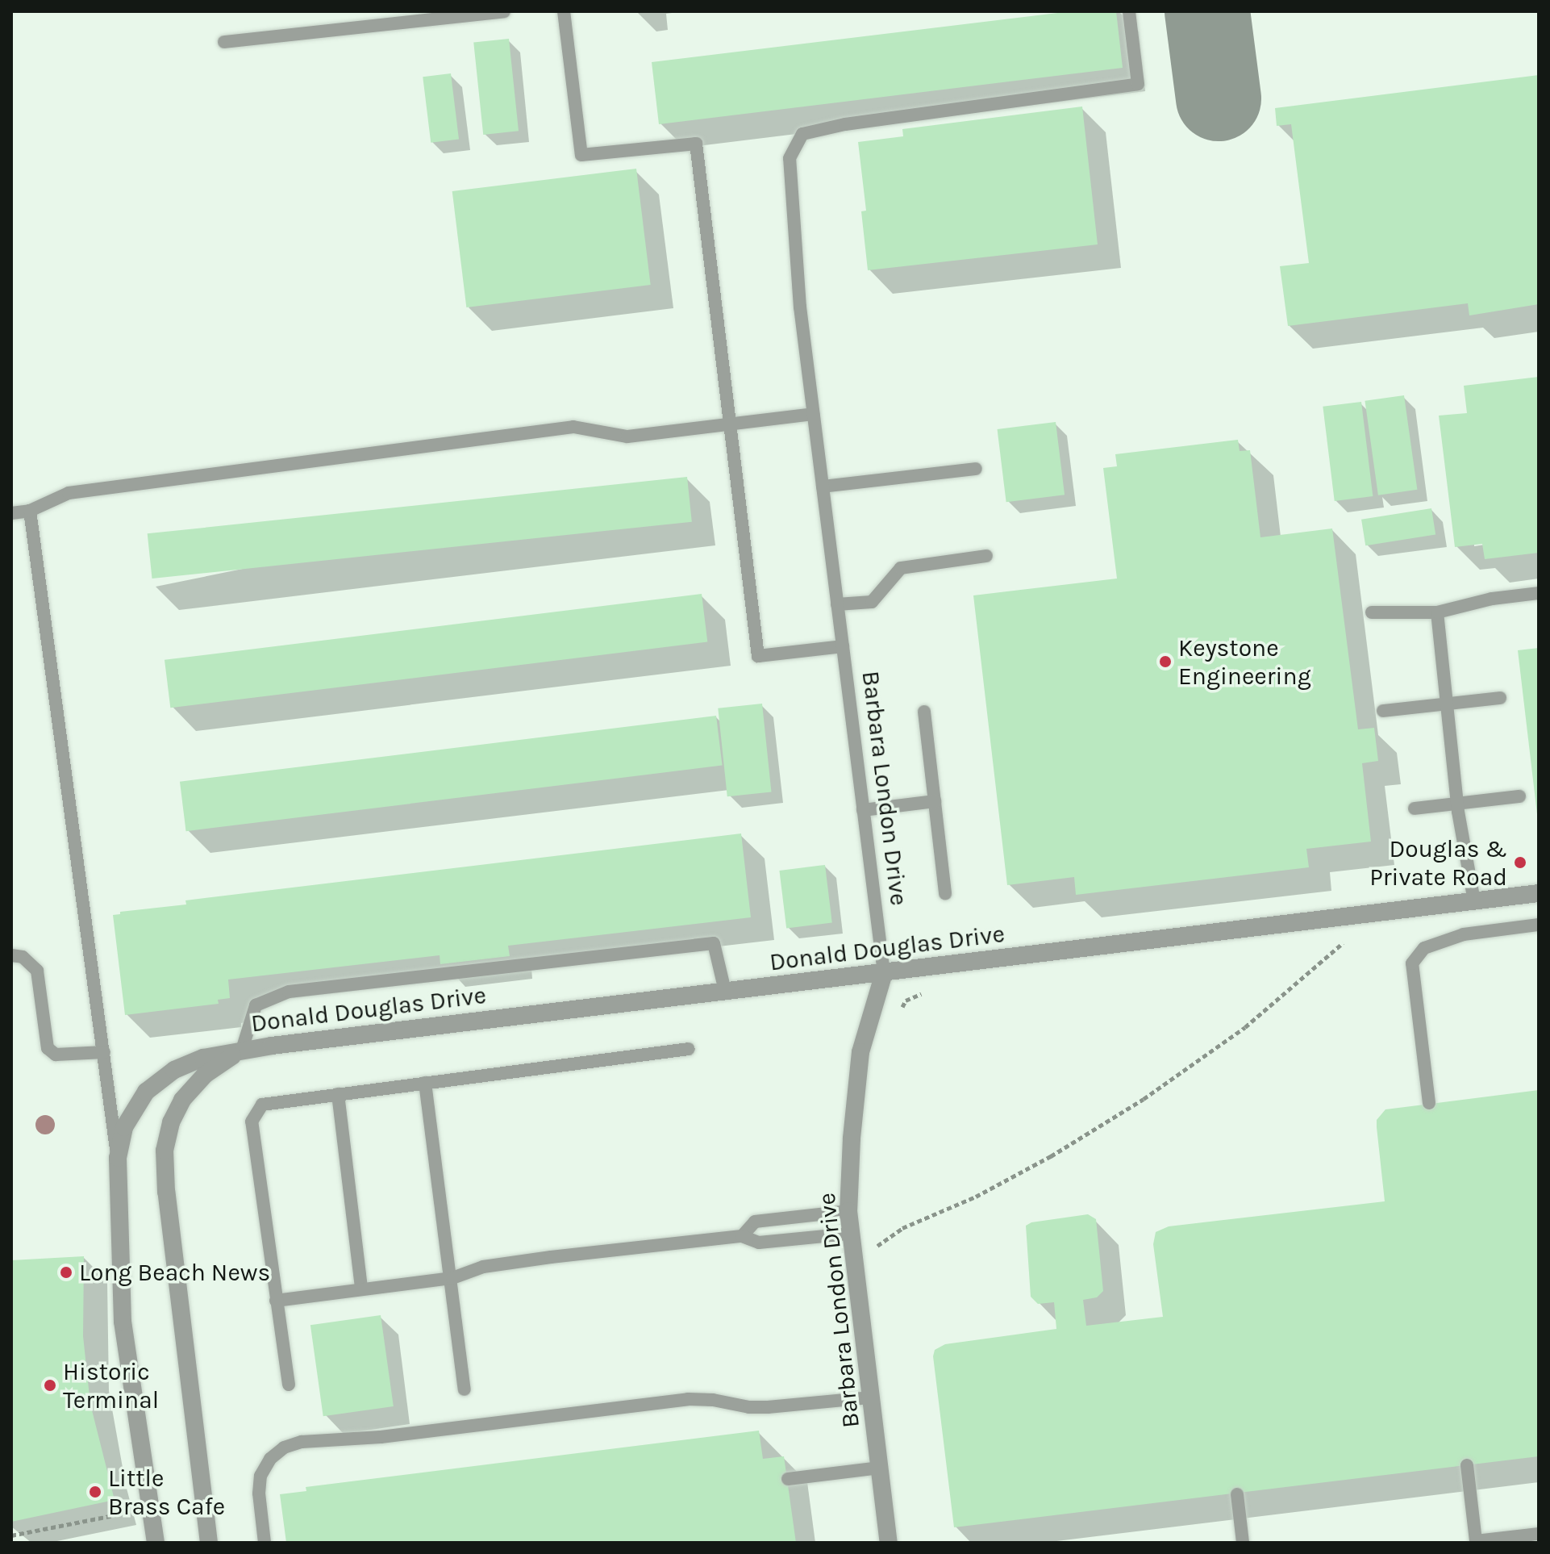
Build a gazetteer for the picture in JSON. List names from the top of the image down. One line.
{"streets":{"street":["Barbara London Drive","Donald Douglas Drive"]},"crossings":[["Barbara London Drive","Donald Douglas Drive"]],"places":["Keystone Engineering","Douglas & Private Road","Long Beach News","Historic Terminal","Little Brass Cafe"]}
